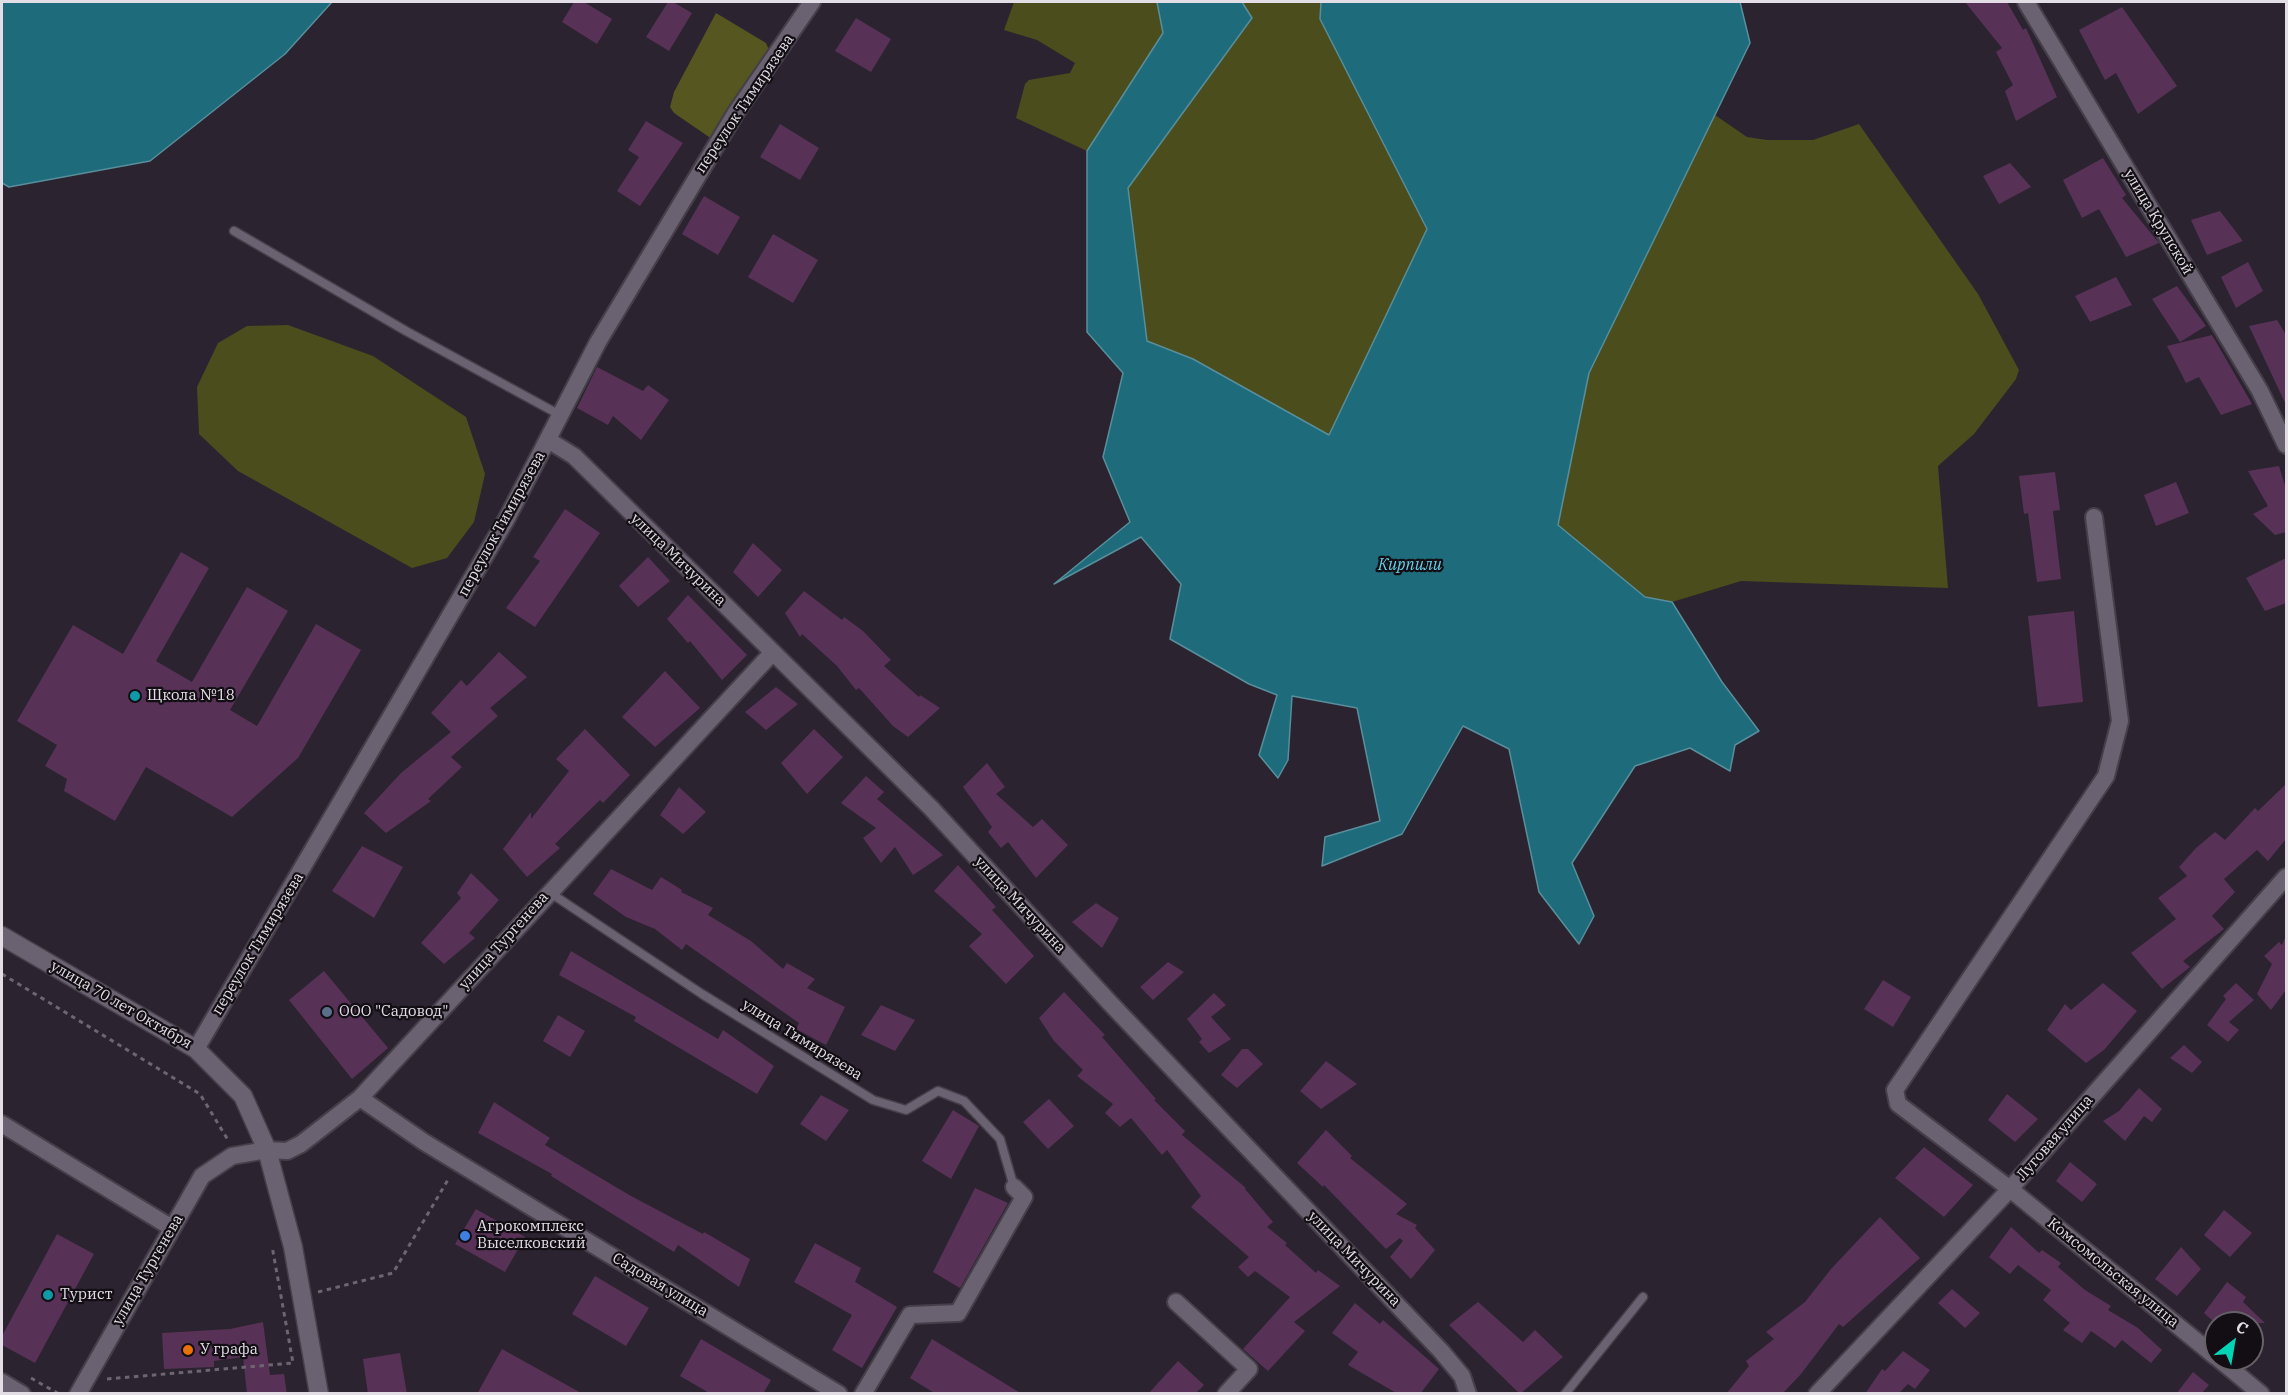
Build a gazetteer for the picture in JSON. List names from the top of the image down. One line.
{"streets":{"street":["переулок Тимирязева","улица Крупской","улица Мичурина","улица Тургенева","улица 70 лет Октября","Луговая улица","Комсомольская улица","Садовая улица"],"lane":["улица Тимирязева"]},"crossings":[["переулок Тимирязева","улица Мичурина"],["переулок Тимирязева","улица 70 лет Октября"],["улица Мичурина","улица Тургенева"],["улица Тургенева","улица 70 лет Октября"],["улица Тургенева","улица Тимирязева"],["улица Тургенева","Садовая улица"],["Луговая улица","Комсомольская улица"]],"water":["Кирпили"],"places":["Щкола №18","ООО \"Садовод\"","Агрокомплекс Выселковский","Турист","У графа"],"north":"top right"}
